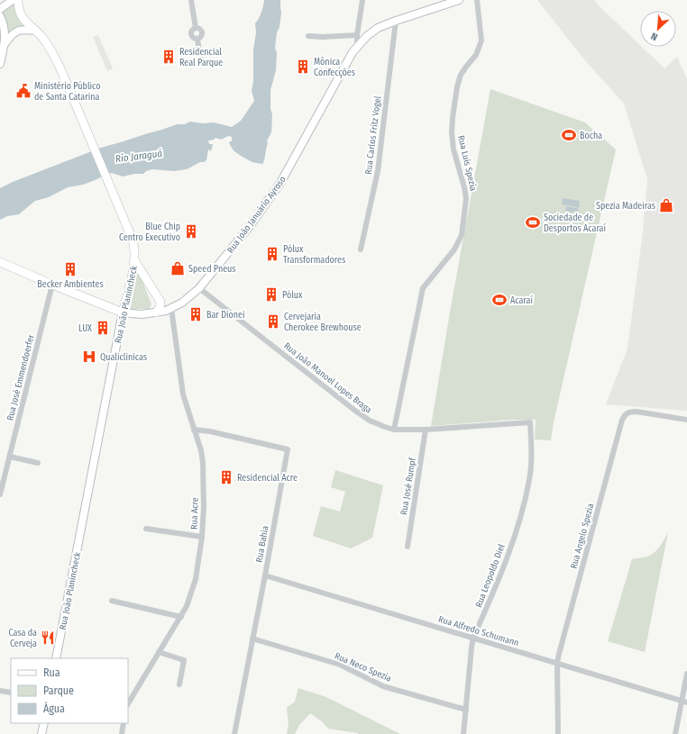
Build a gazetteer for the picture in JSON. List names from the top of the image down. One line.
{"streets":{"main road":["Rua João Januário Ayroso","Rua João Planincheck"],"street":["Rua Carlos Fritz Vogel","Rua Luís Spezia","Rua José Emmendoerfer","Rua João Manoel Lopes Braga","Rua José Rumpf","Rua Acre","Rua Angelo Spezia","Rua Bahia","Rua Leopoldo Diel","Rua Alfredo Schumann","Rua Neco Spezia"]},"crossings":[["Rua Carlos Fritz Vogel","Rua João Januário Ayroso"],["Rua Luís Spezia","Rua João Manoel Lopes Braga"],["Rua João Januário Ayroso","Rua João Planincheck"],["Rua João Januário Ayroso","Rua José Emmendoerfer"],["Rua João Januário Ayroso","Rua João Manoel Lopes Braga"],["Rua João Januário Ayroso","Rua Acre"],["Rua João Manoel Lopes Braga","Rua José Rumpf"],["Rua João Manoel Lopes Braga","Rua Leopoldo Diel"],["Rua Acre","Rua Bahia"],["Rua Angelo Spezia","Rua Alfredo Schumann"],["Rua Bahia","Rua Alfredo Schumann"],["Rua Bahia","Rua Neco Spezia"],["Rua Leopoldo Diel","Rua Alfredo Schumann"],["Rua Leopoldo Diel","Rua Neco Spezia"]],"water":["Rio Jaraguá"],"places":{"building":["Residencial Real Parque","Mônica Confecções","Blue Chip Centro Executivo","Pólux Transformadores","Becker Ambientes","Pólux","Bar Dionei","Cervejaria Cherokee Brewhouse","LUX","Residencial Acre"],"public building":["Ministério Público de Santa Catarina"],"sports":["Bocha","Sociedade de Desportos Acaraí","Acaraí"],"shop":["Spezia Madeiras","Speed Pneus"],"hospital":["Qualiclinicas"],"restaurant":["Casa da Cerveja"]},"legend":["Rua","Parque","Água"],"north":"bottom left"}
